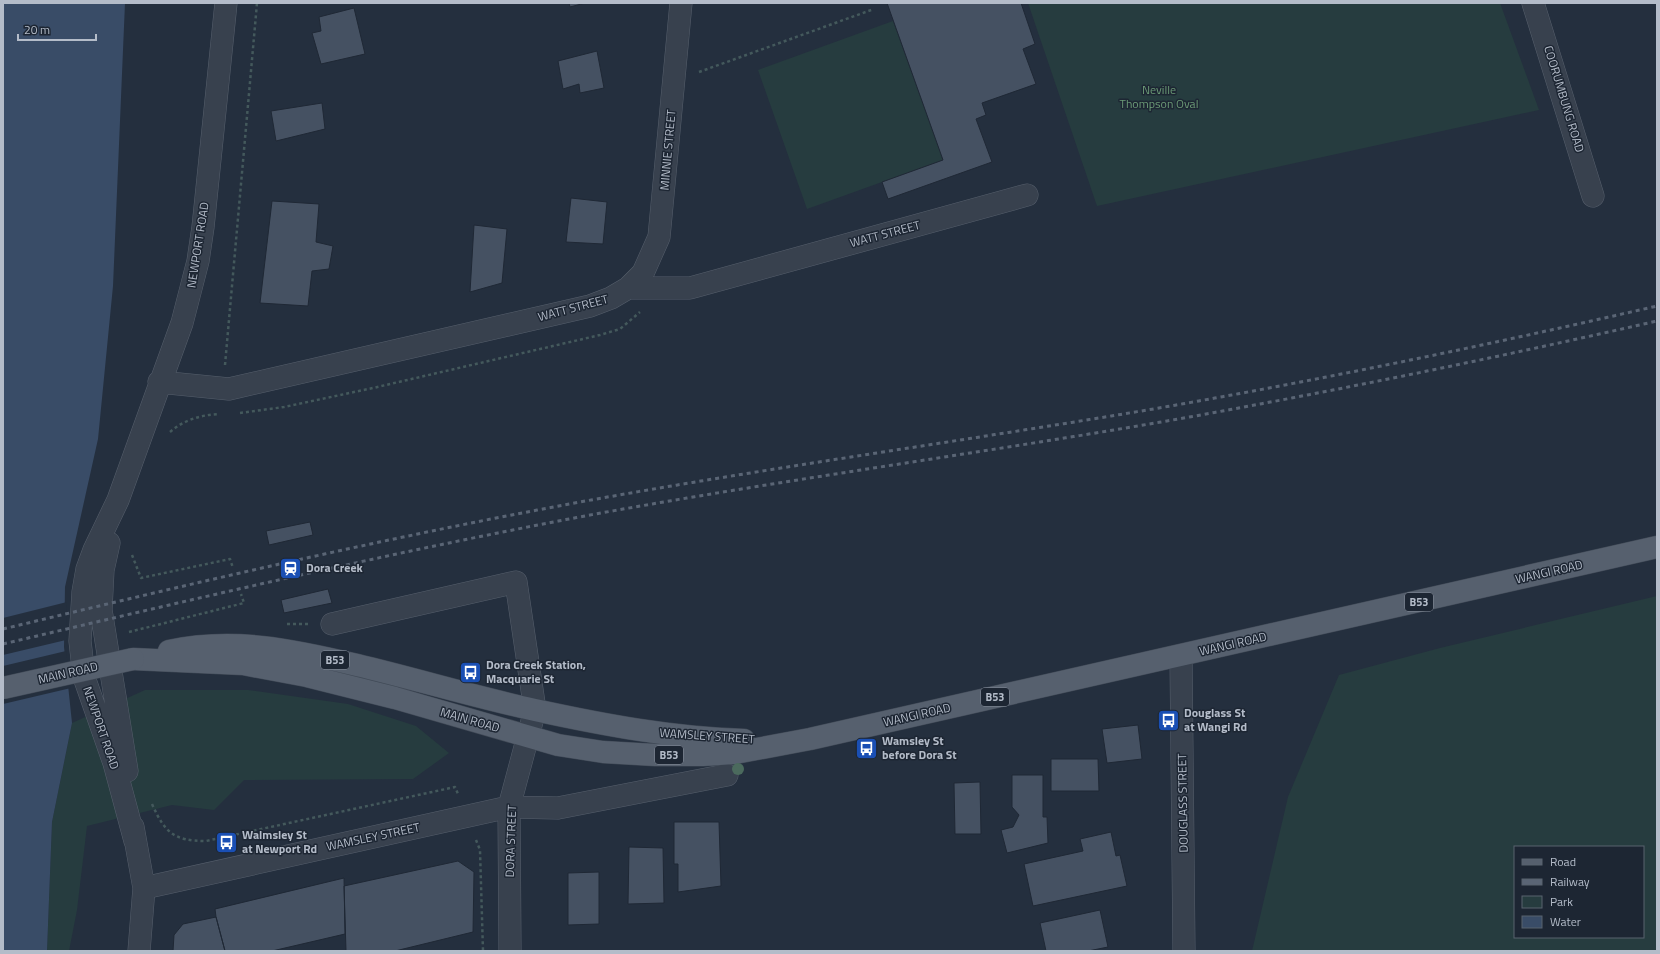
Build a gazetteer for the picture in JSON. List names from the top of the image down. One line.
{"streets":{"main road":["WANGI ROAD","B53","MAIN ROAD","WAMSLEY STREET"],"street":["COORUMBUNG ROAD","MINNIE STREET","WATT STREET","NEWPORT ROAD","DOUGLASS STREET","DORA STREET"]},"crossings":[["MINNIE STREET","WATT STREET"],["WATT STREET","NEWPORT ROAD"],["NEWPORT ROAD","WAMSLEY STREET"],["WANGI ROAD","MAIN ROAD"],["WANGI ROAD","WAMSLEY STREET"],["WANGI ROAD","DOUGLASS STREET"],["MAIN ROAD","WAMSLEY STREET"],["MAIN ROAD","DORA STREET"],["WAMSLEY STREET","DORA STREET"]],"parks":["Neville Thompson Oval"],"places":{"station":["Dora Creek"],"bus stop":["Dora Creek Station, Macquarie St","Douglass St at Wangi Rd","Wamsley St before Dora St","Walmsley St at Newport Rd"]},"legend":["Road","Railway","Park","Water"],"scale_bar":"20 m"}
